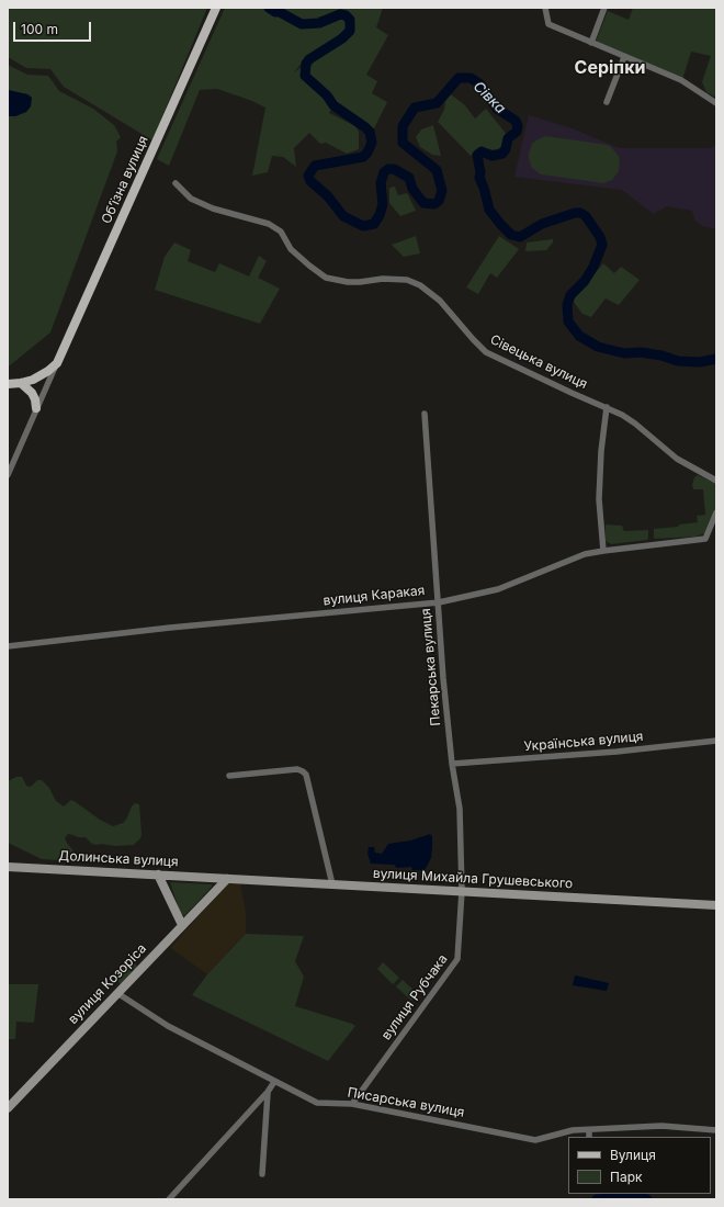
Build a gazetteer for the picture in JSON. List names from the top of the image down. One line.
{"streets":{"main road":["Обʼїзна вулиця","Долинська вулиця","вулиця Михайла Грушевського","вулиця Козоріса"],"street":["Сівецька вулиця","вулиця Каракая","Пекарська вулиця","Українська вулиця","вулиця Рубчака","Писарська вулиця"]},"crossings":[["вулиця Каракая","Пекарська вулиця"],["Пекарська вулиця","Українська вулиця"],["Пекарська вулиця","вулиця Михайла Грушевського"],["Пекарська вулиця","вулиця Рубчака"],["Долинська вулиця","вулиця Михайла Грушевського"],["Долинська вулиця","вулиця Козоріса"],["вулиця Михайла Грушевського","вулиця Козоріса"],["вулиця Михайла Грушевського","вулиця Рубчака"],["вулиця Козоріса","Писарська вулиця"],["вулиця Рубчака","Писарська вулиця"]],"districts":["Серіпки"],"water":["Сівка"],"legend":["Вулиця","Парк"],"scale_bar":"100 m"}
